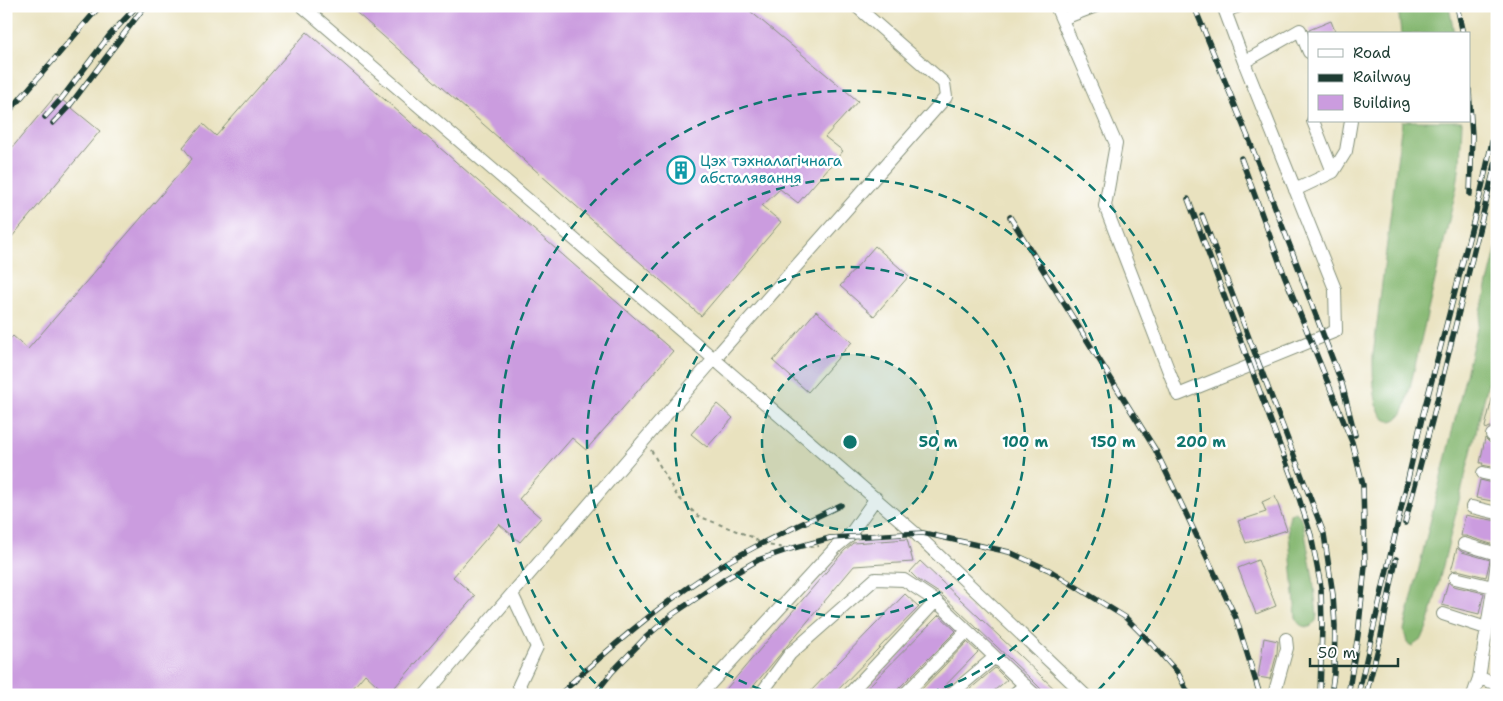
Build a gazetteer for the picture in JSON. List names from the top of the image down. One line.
{"places":{"building":["Цэх тэхналагічнага абсталявання"]},"legend":["Road","Railway","Building"],"scale_bar":"50 m","rings":["50 m","100 m","150 m","200 m"]}
